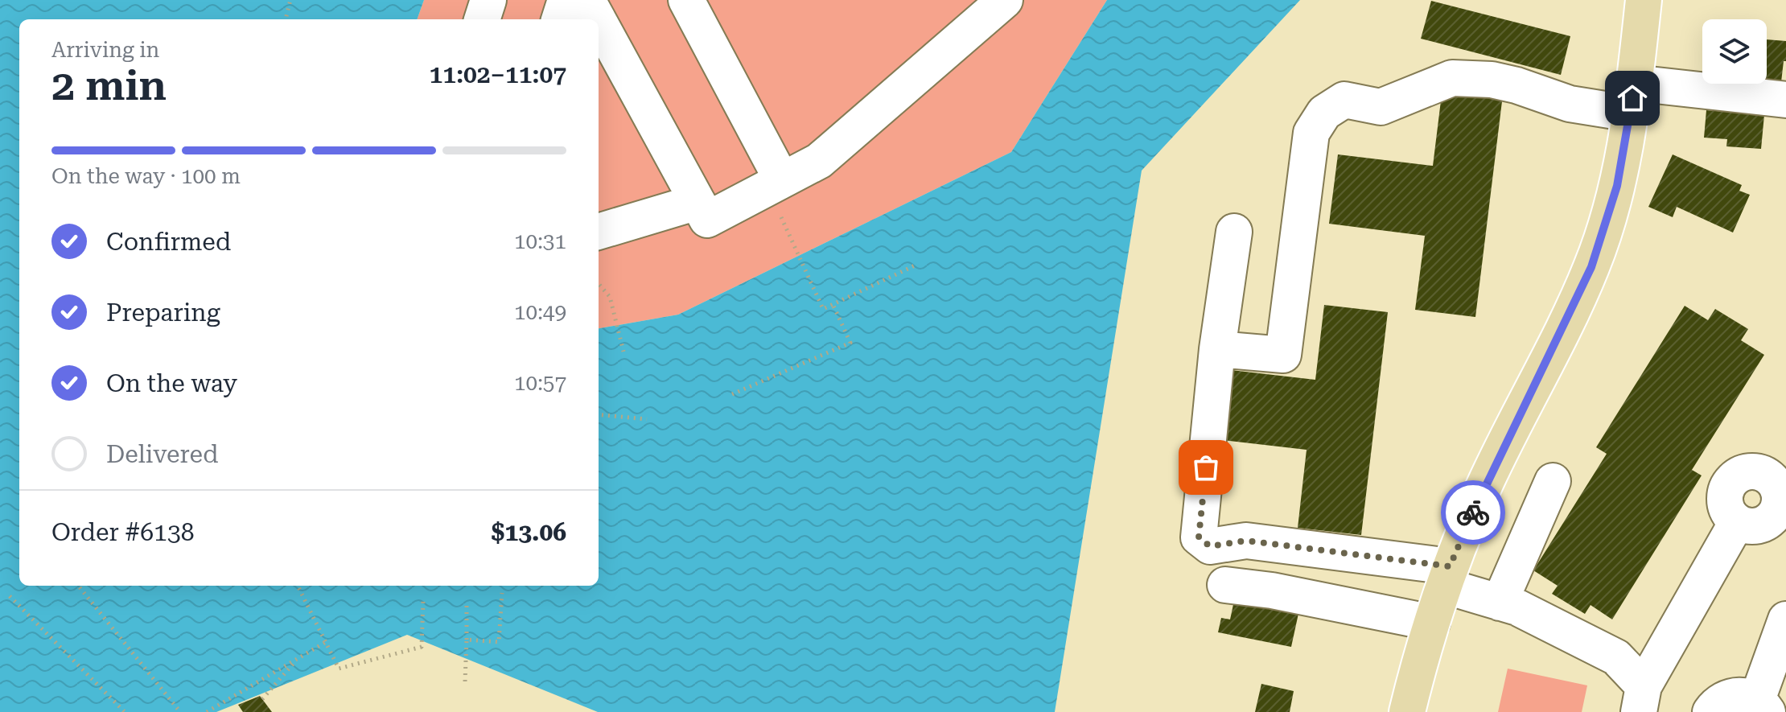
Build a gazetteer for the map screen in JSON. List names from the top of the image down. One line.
{"page":{"heading":["2 min","Arriving in","11:02–11:07"],"panel":["Order #6138","$13.06"],"bar":"On the way · 100 m","list":[["Confirmed","10:31"],["Preparing","10:49"],["On the way","10:57"],"Delivered"]}}
